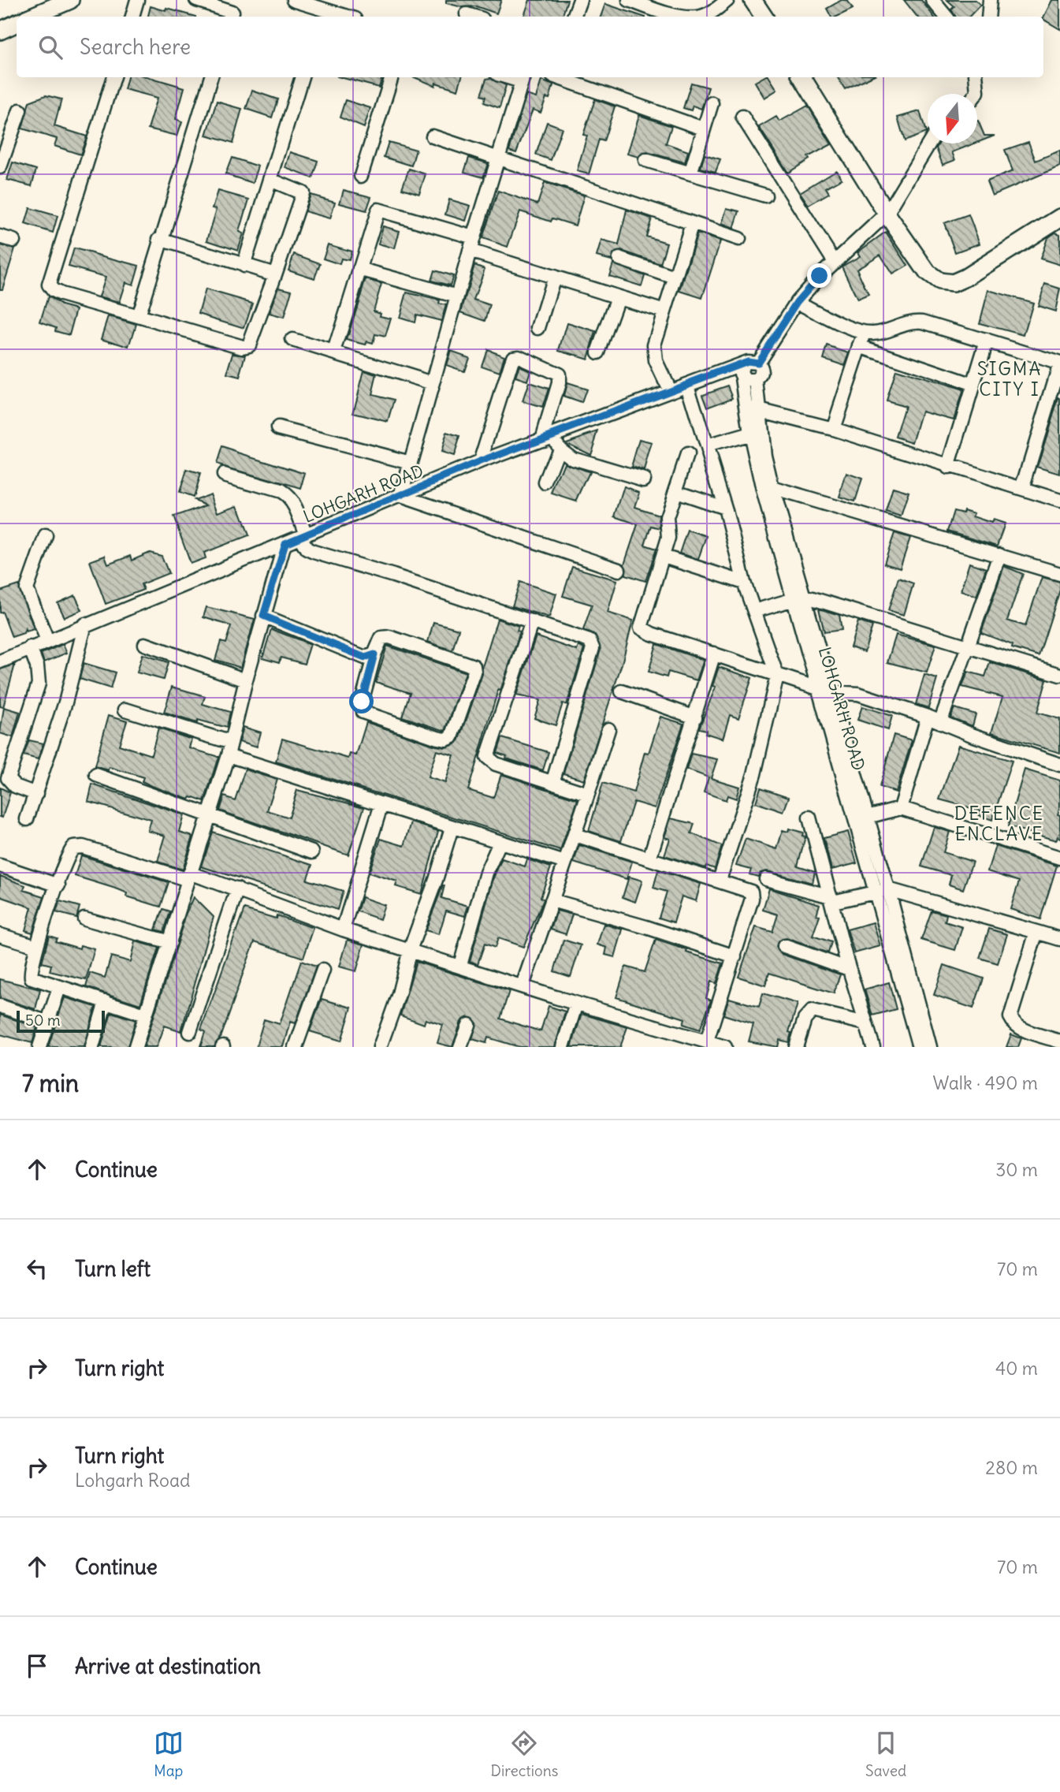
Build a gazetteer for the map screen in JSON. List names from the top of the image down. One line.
{"streets":{"street":["LOHGARH ROAD"]},"districts":["SIGMA CITY I","DEFENCE ENCLAVE"],"scale_bar":"50 m","north":"bottom","page":{"search":"Search here","scale":"50 m","heading":["7 min","Walk · 490 m"],"list":[["Continue","30 m"],["Turn left","70 m"],["Turn right","40 m"],["Turn right","Lohgarh Road","280 m"],["Continue","70 m"],"Arrive at destination"],"nav":["Map","Directions","Saved"]}}
